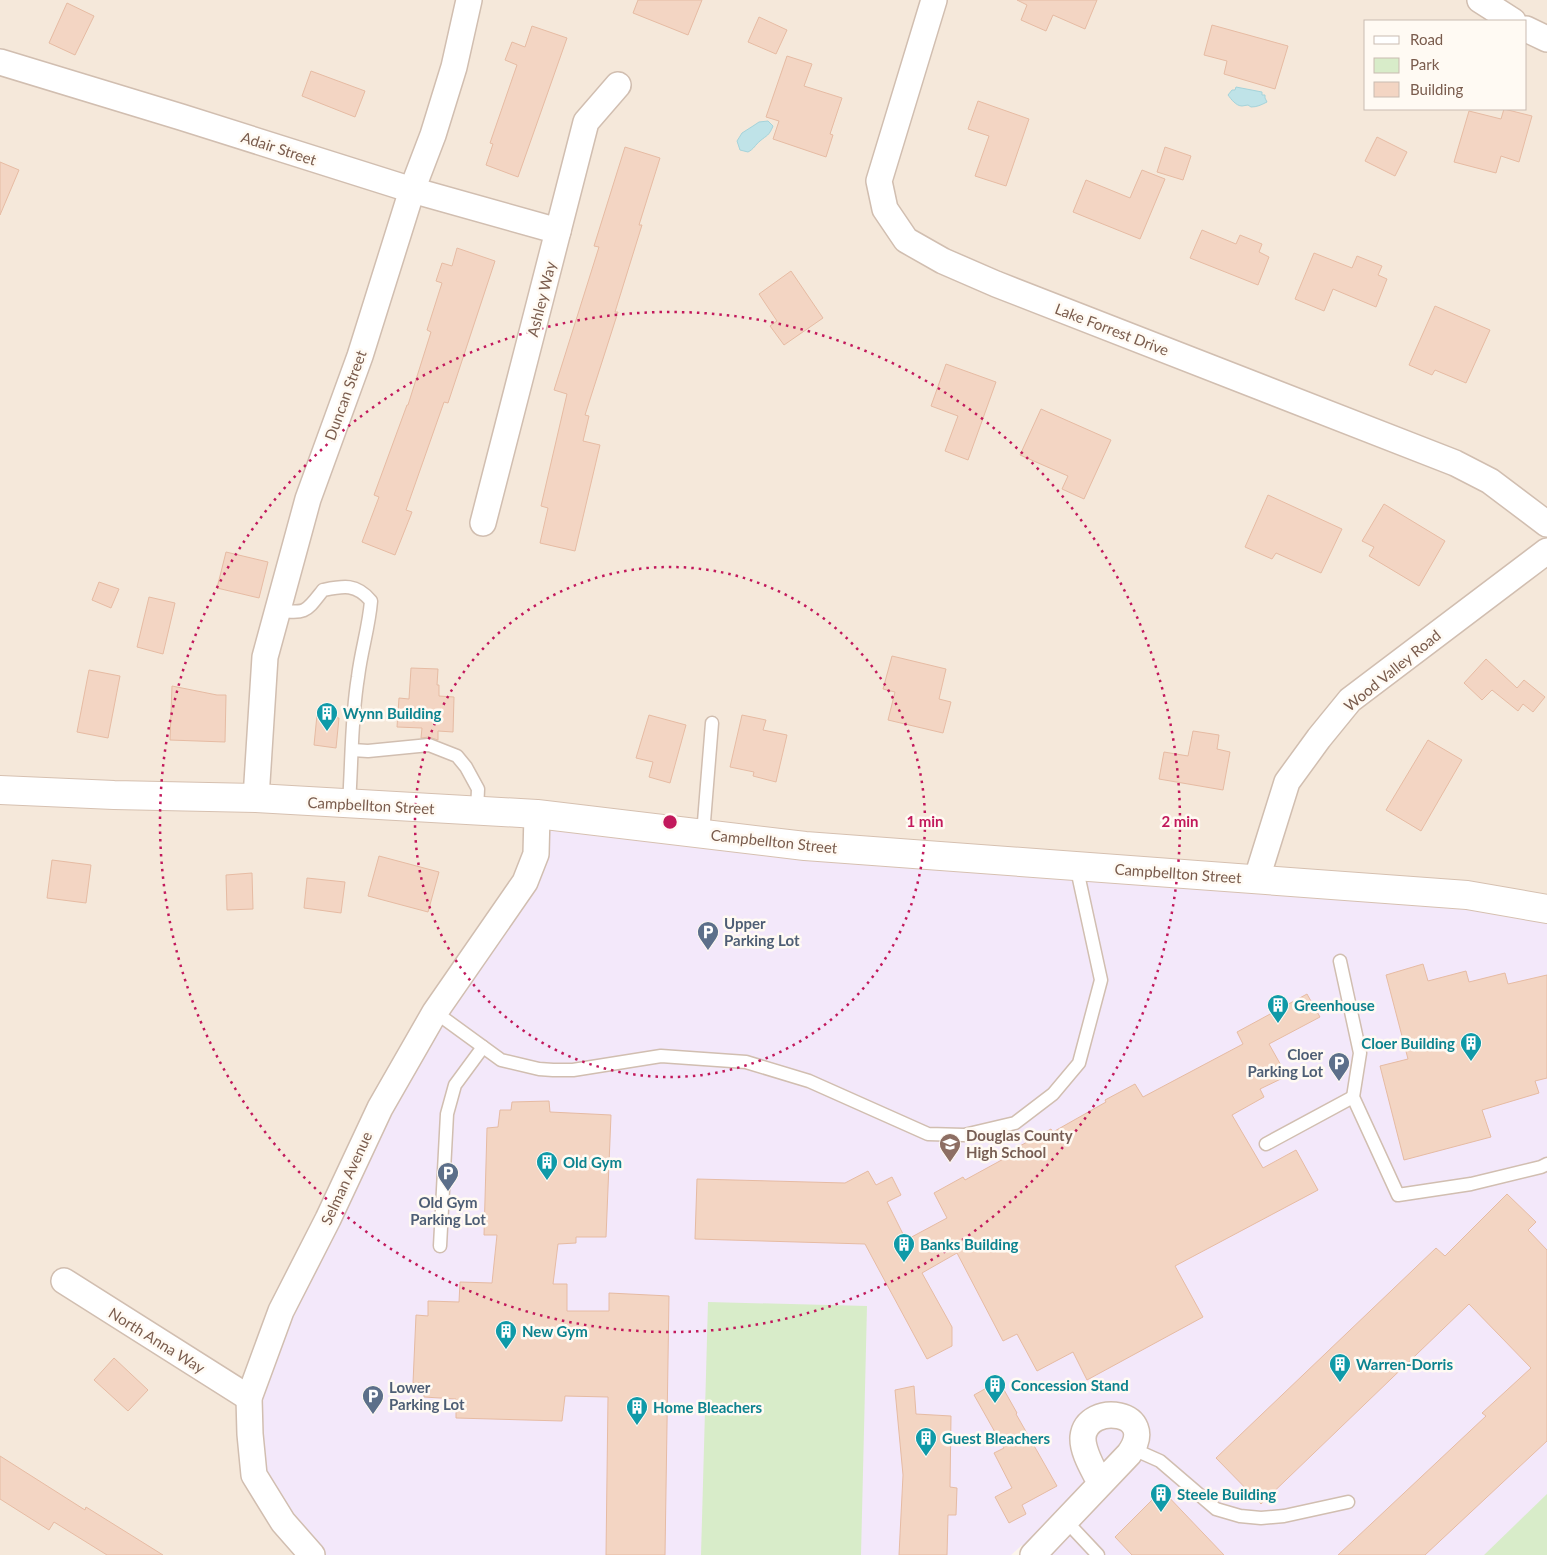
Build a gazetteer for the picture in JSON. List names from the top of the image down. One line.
{"streets":{"main road":["Campbellton Street"],"street":["Adair Street","Ashley Way","Lake Forrest Drive","Duncan Street","Wood Valley Road","Selman Avenue","North Anna Way"]},"crossings":[["Adair Street","Ashley Way"],["Adair Street","Duncan Street"],["Duncan Street","Campbellton Street"],["Wood Valley Road","Campbellton Street"],["Campbellton Street","Selman Avenue"],["Selman Avenue","North Anna Way"]],"places":{"building":["Wynn Building","Greenhouse","Cloer Building","Old Gym","Banks Building","New Gym","Warren-Dorris","Concession Stand","Home Bleachers","Guest Bleachers","Steele Building"],"parking":["Upper Parking Lot","Cloer Parking Lot","Old Gym Parking Lot","Lower Parking Lot"],"school or university":["Douglas County High School"]},"legend":["Road","Park","Building"],"rings":["1 min","2 min"]}
